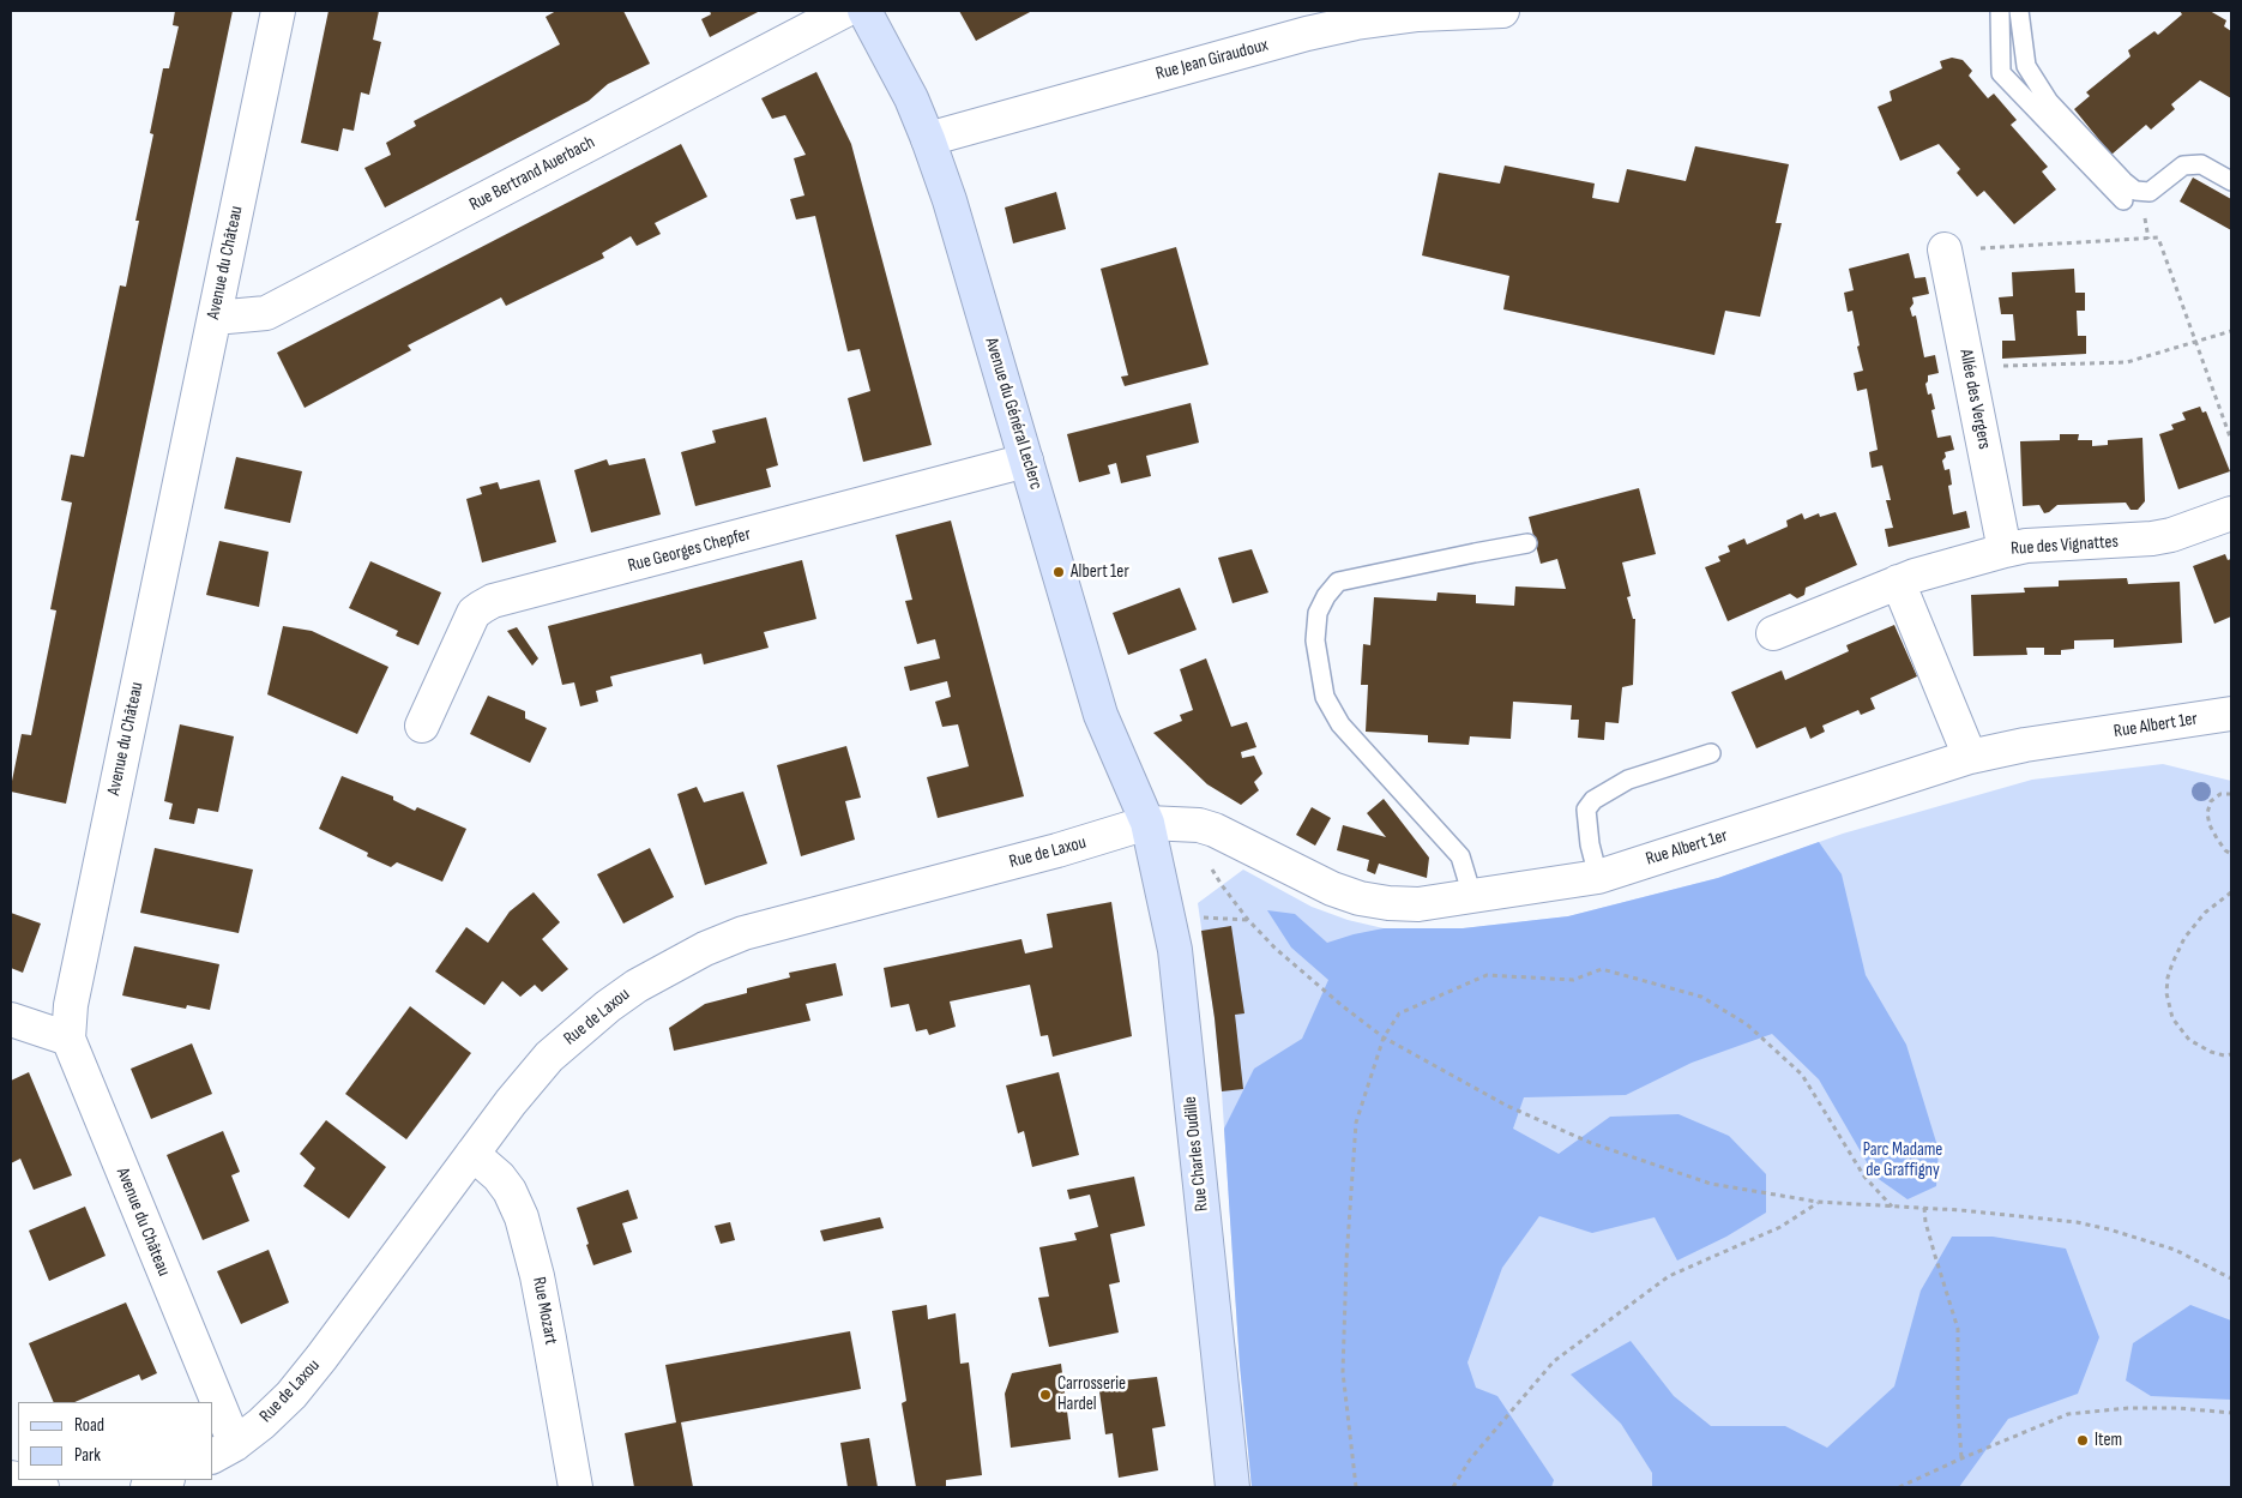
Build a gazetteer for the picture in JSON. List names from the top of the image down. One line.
{"streets":{"street":["Rue Jean Giraudoux","Rue Bertrand Auerbach","Avenue du Château","Allée des Vergers","Avenue du Général Leclerc","Rue des Vignattes","Rue Georges Chepfer","Rue Albert 1er","Rue de Laxou","Rue Charles Oudille","Rue Mozart"]},"crossings":[["Rue Jean Giraudoux","Avenue du Général Leclerc"],["Rue Bertrand Auerbach","Avenue du Château"],["Avenue du Château","Rue de Laxou"],["Allée des Vergers","Rue des Vignattes"],["Avenue du Général Leclerc","Rue Georges Chepfer"],["Avenue du Général Leclerc","Rue Albert 1er"],["Avenue du Général Leclerc","Rue de Laxou"],["Avenue du Général Leclerc","Rue Charles Oudille"],["Rue Albert 1er","Rue de Laxou"],["Rue Albert 1er","Rue Charles Oudille"],["Rue de Laxou","Rue Charles Oudille"],["Rue de Laxou","Rue Mozart"]],"parks":["Parc Madame de Graffigny"],"places":["Albert 1er","Carrosserie Hardel","Item"],"legend":["Road","Park"]}
